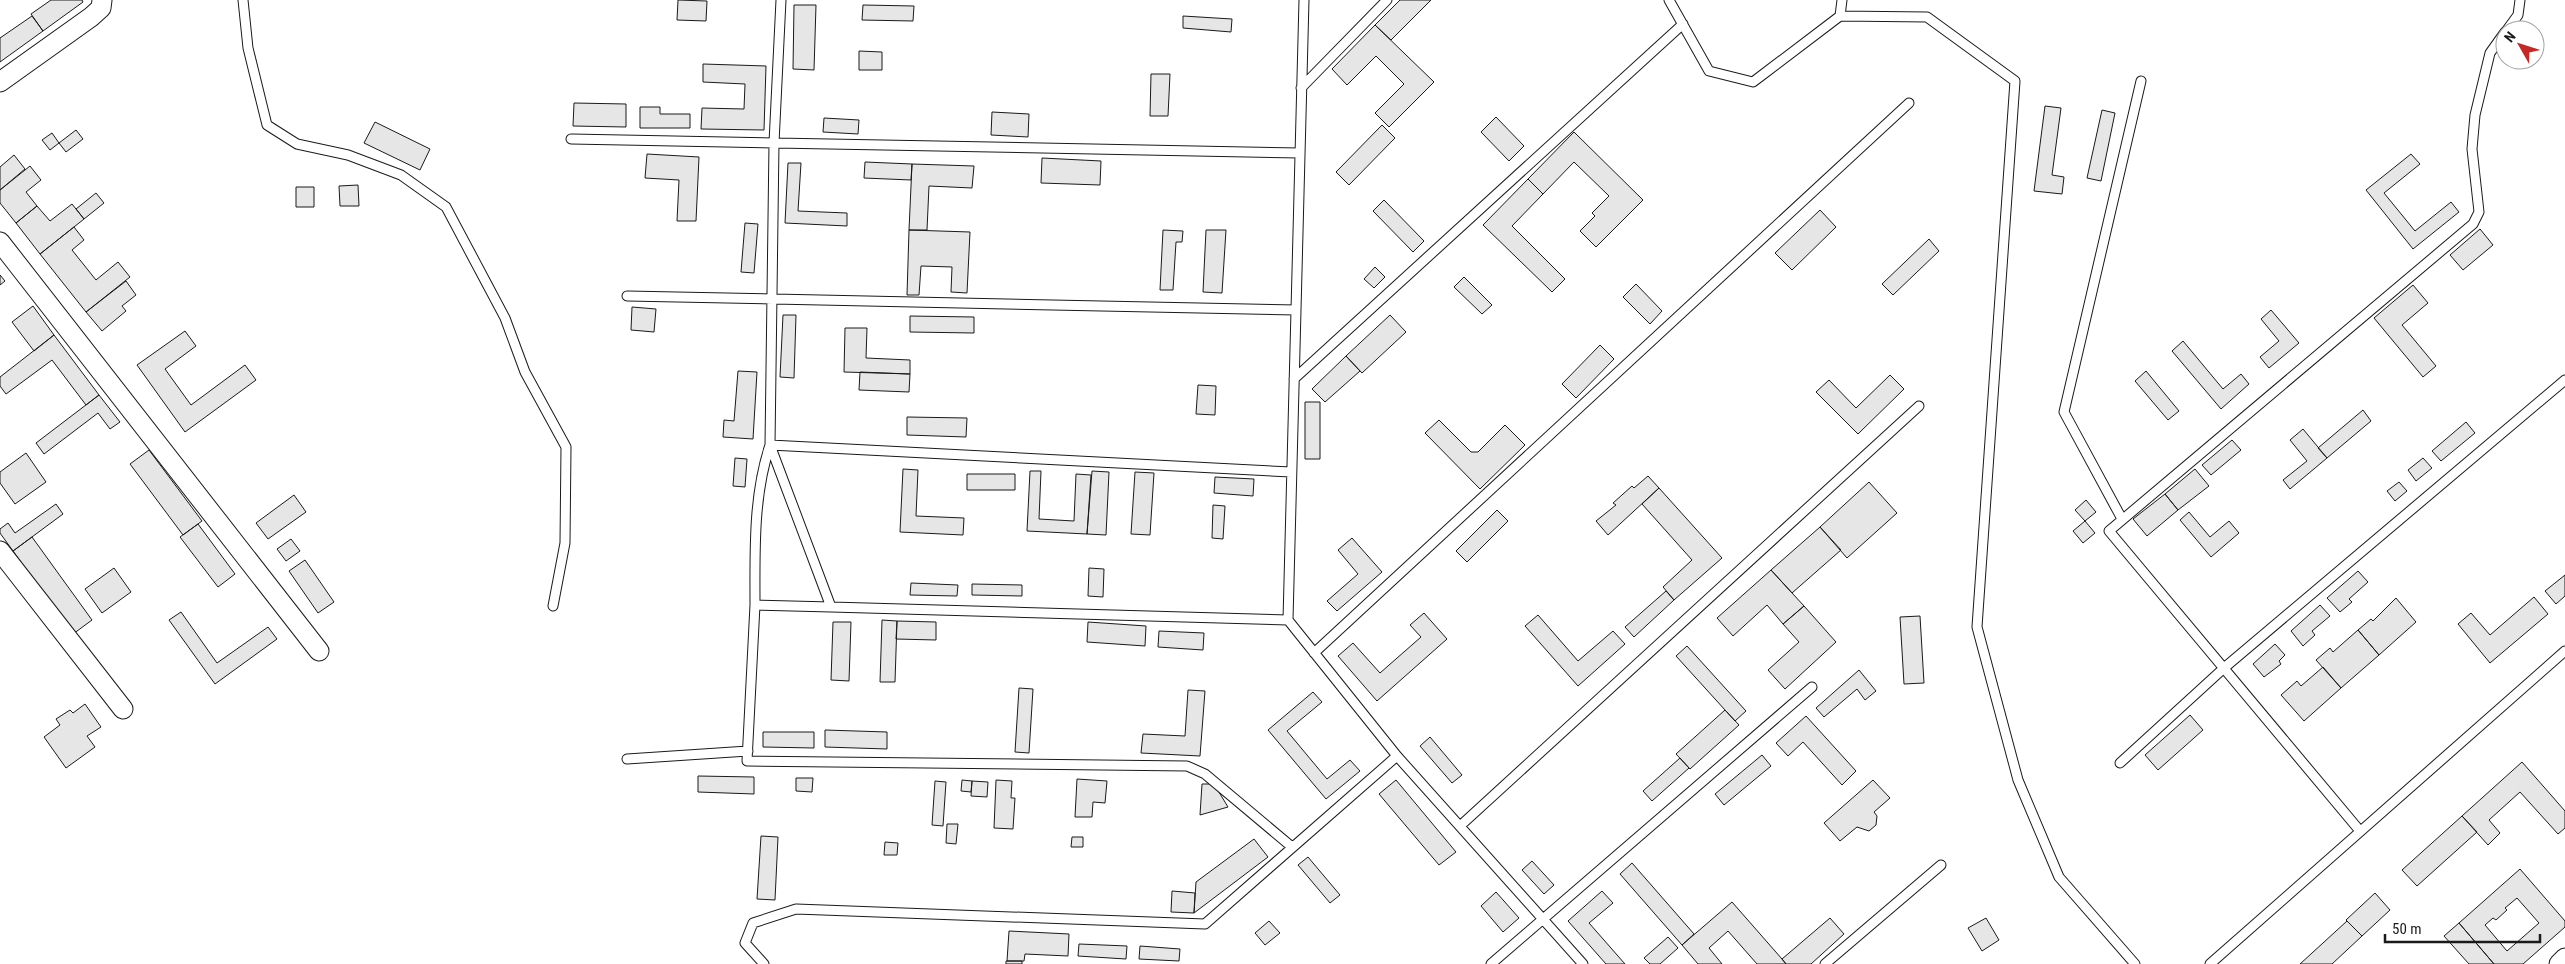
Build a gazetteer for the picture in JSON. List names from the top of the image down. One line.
{"scale_bar":"50 m","north":"top left"}
